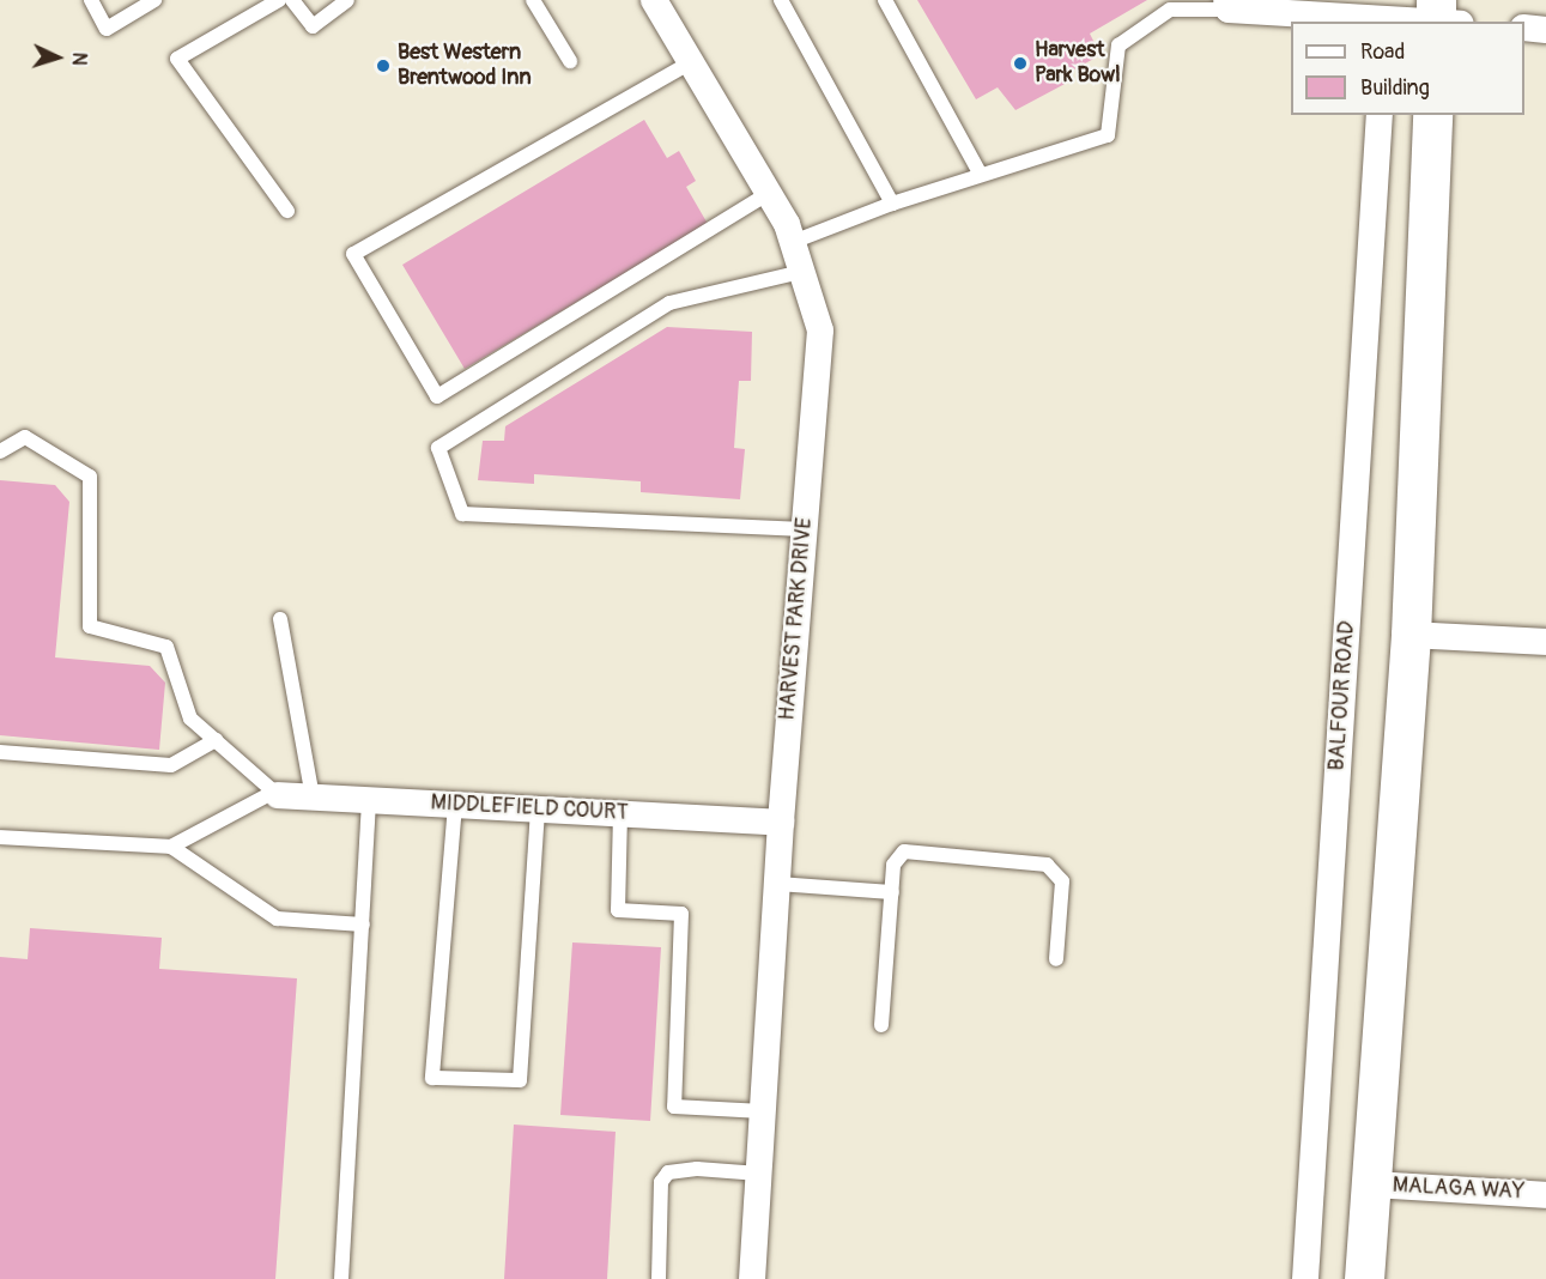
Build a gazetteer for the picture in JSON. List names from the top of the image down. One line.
{"streets":{"street":["HARVEST PARK DRIVE","BALFOUR ROAD","MIDDLEFIELD COURT","MALAGA WAY"]},"crossings":[["HARVEST PARK DRIVE","MIDDLEFIELD COURT"]],"places":["Harvest Park Bowl","Best Western Brentwood Inn"],"legend":["Road","Building"],"north":"right"}
